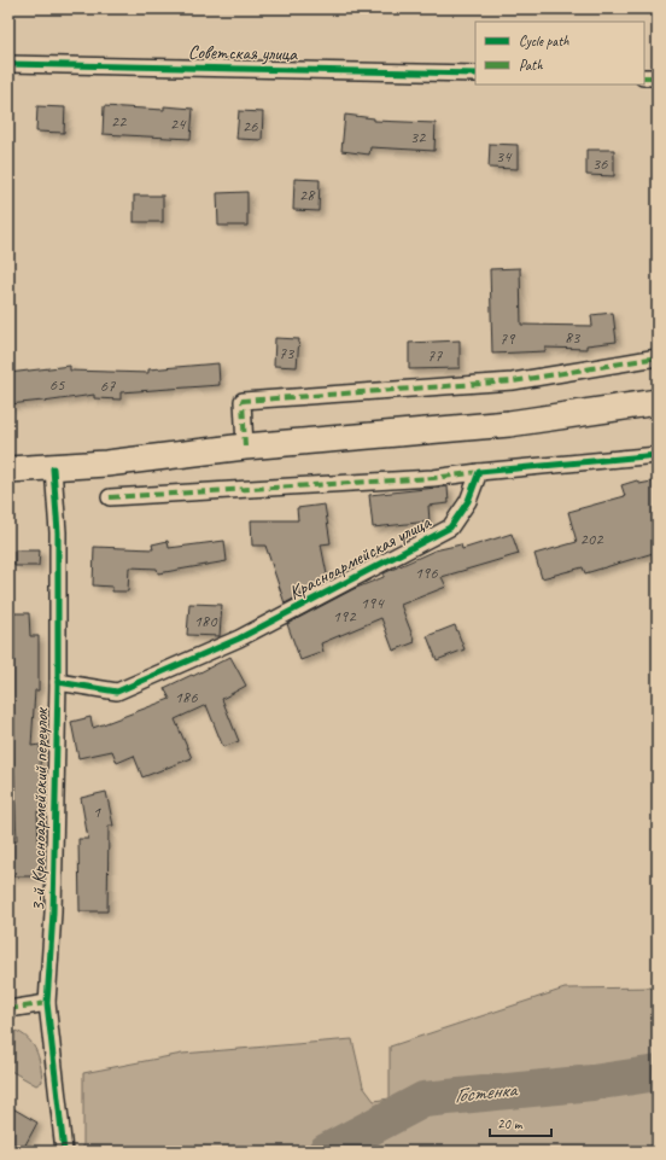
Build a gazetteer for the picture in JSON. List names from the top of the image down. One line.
{"streets":{"street":["Советская улица","Красноармейская улица","3-й Красноармейский переулок"]},"crossings":[["Красноармейская улица","3-й Красноармейский переулок"]],"water":["Гостенка"],"house_numbers":["22","24","26","32","34","36","28","83","79","73","77","65","67","202","196","194","192","180","186","1"],"legend":["Cycle path","Path"],"scale_bar":"20 m"}
